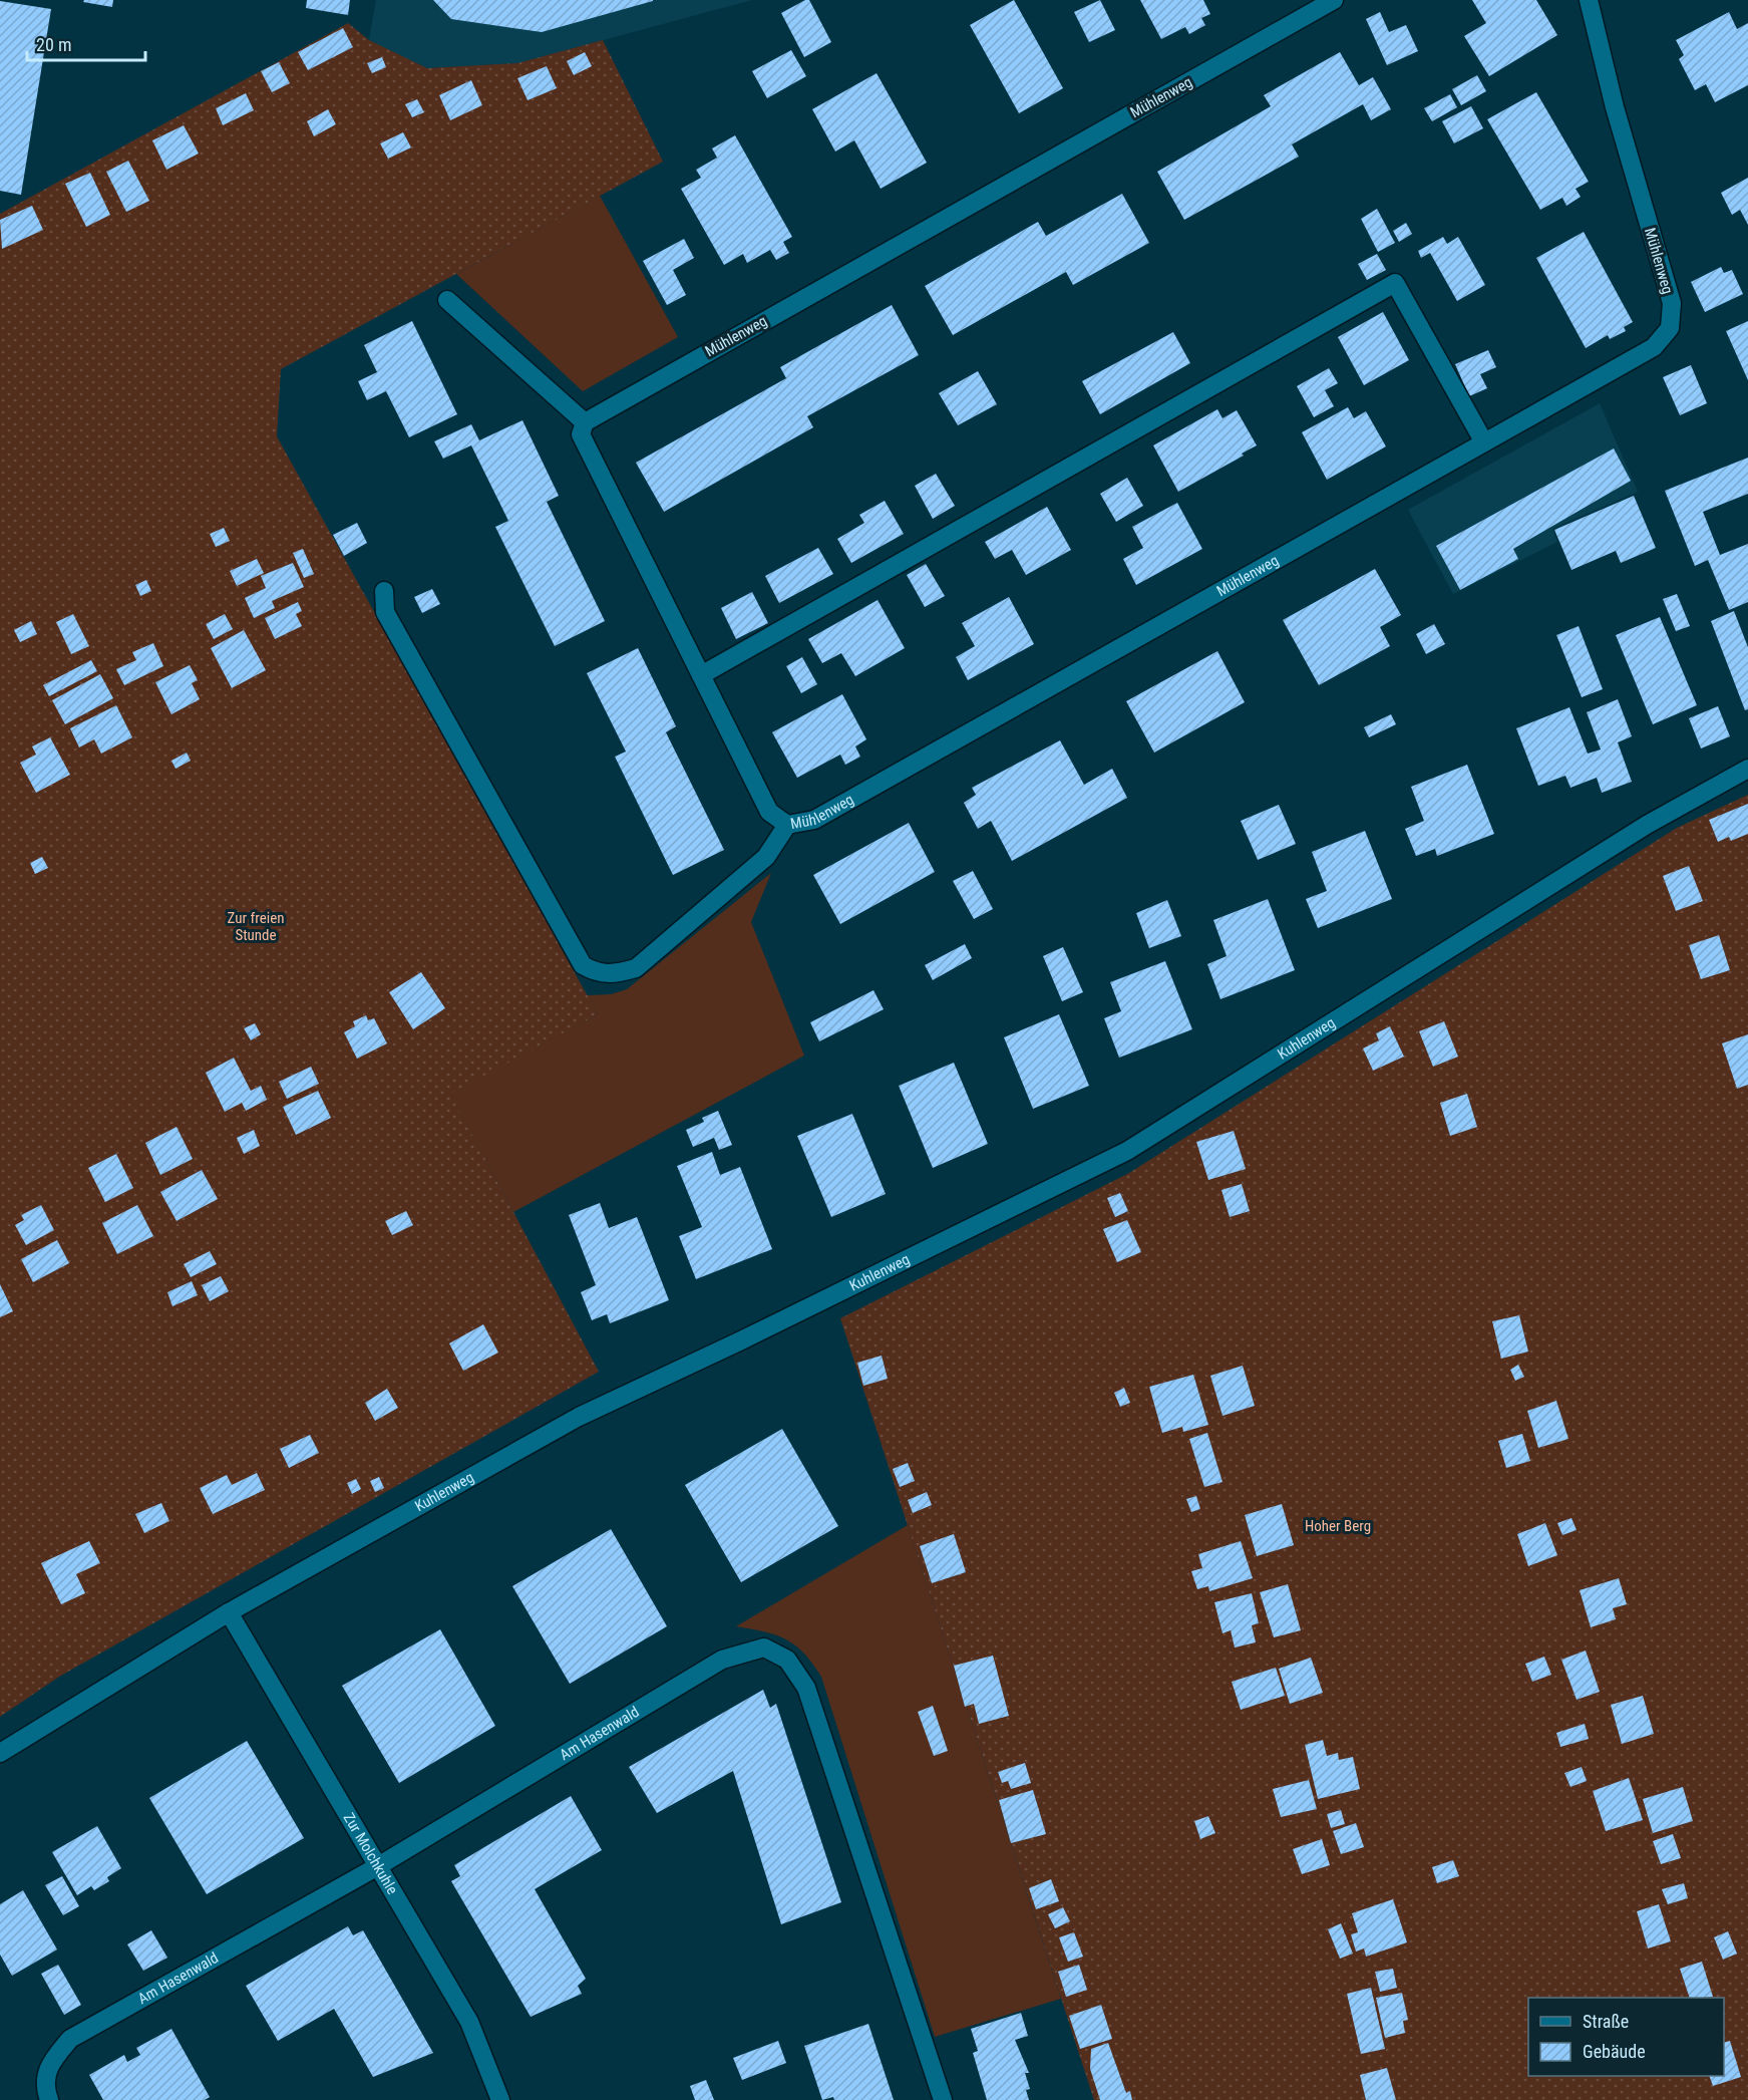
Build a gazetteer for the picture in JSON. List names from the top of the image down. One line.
{"streets":{"street":["Mühlenweg","Kuhlenweg","Am Hasenwald","Zur Molchkuhle"]},"crossings":[["Kuhlenweg","Zur Molchkuhle"],["Am Hasenwald","Zur Molchkuhle"]],"parks":["Zur freien Stunde","Hoher Berg"],"legend":["Straße","Gebäude"],"scale_bar":"20 m"}
